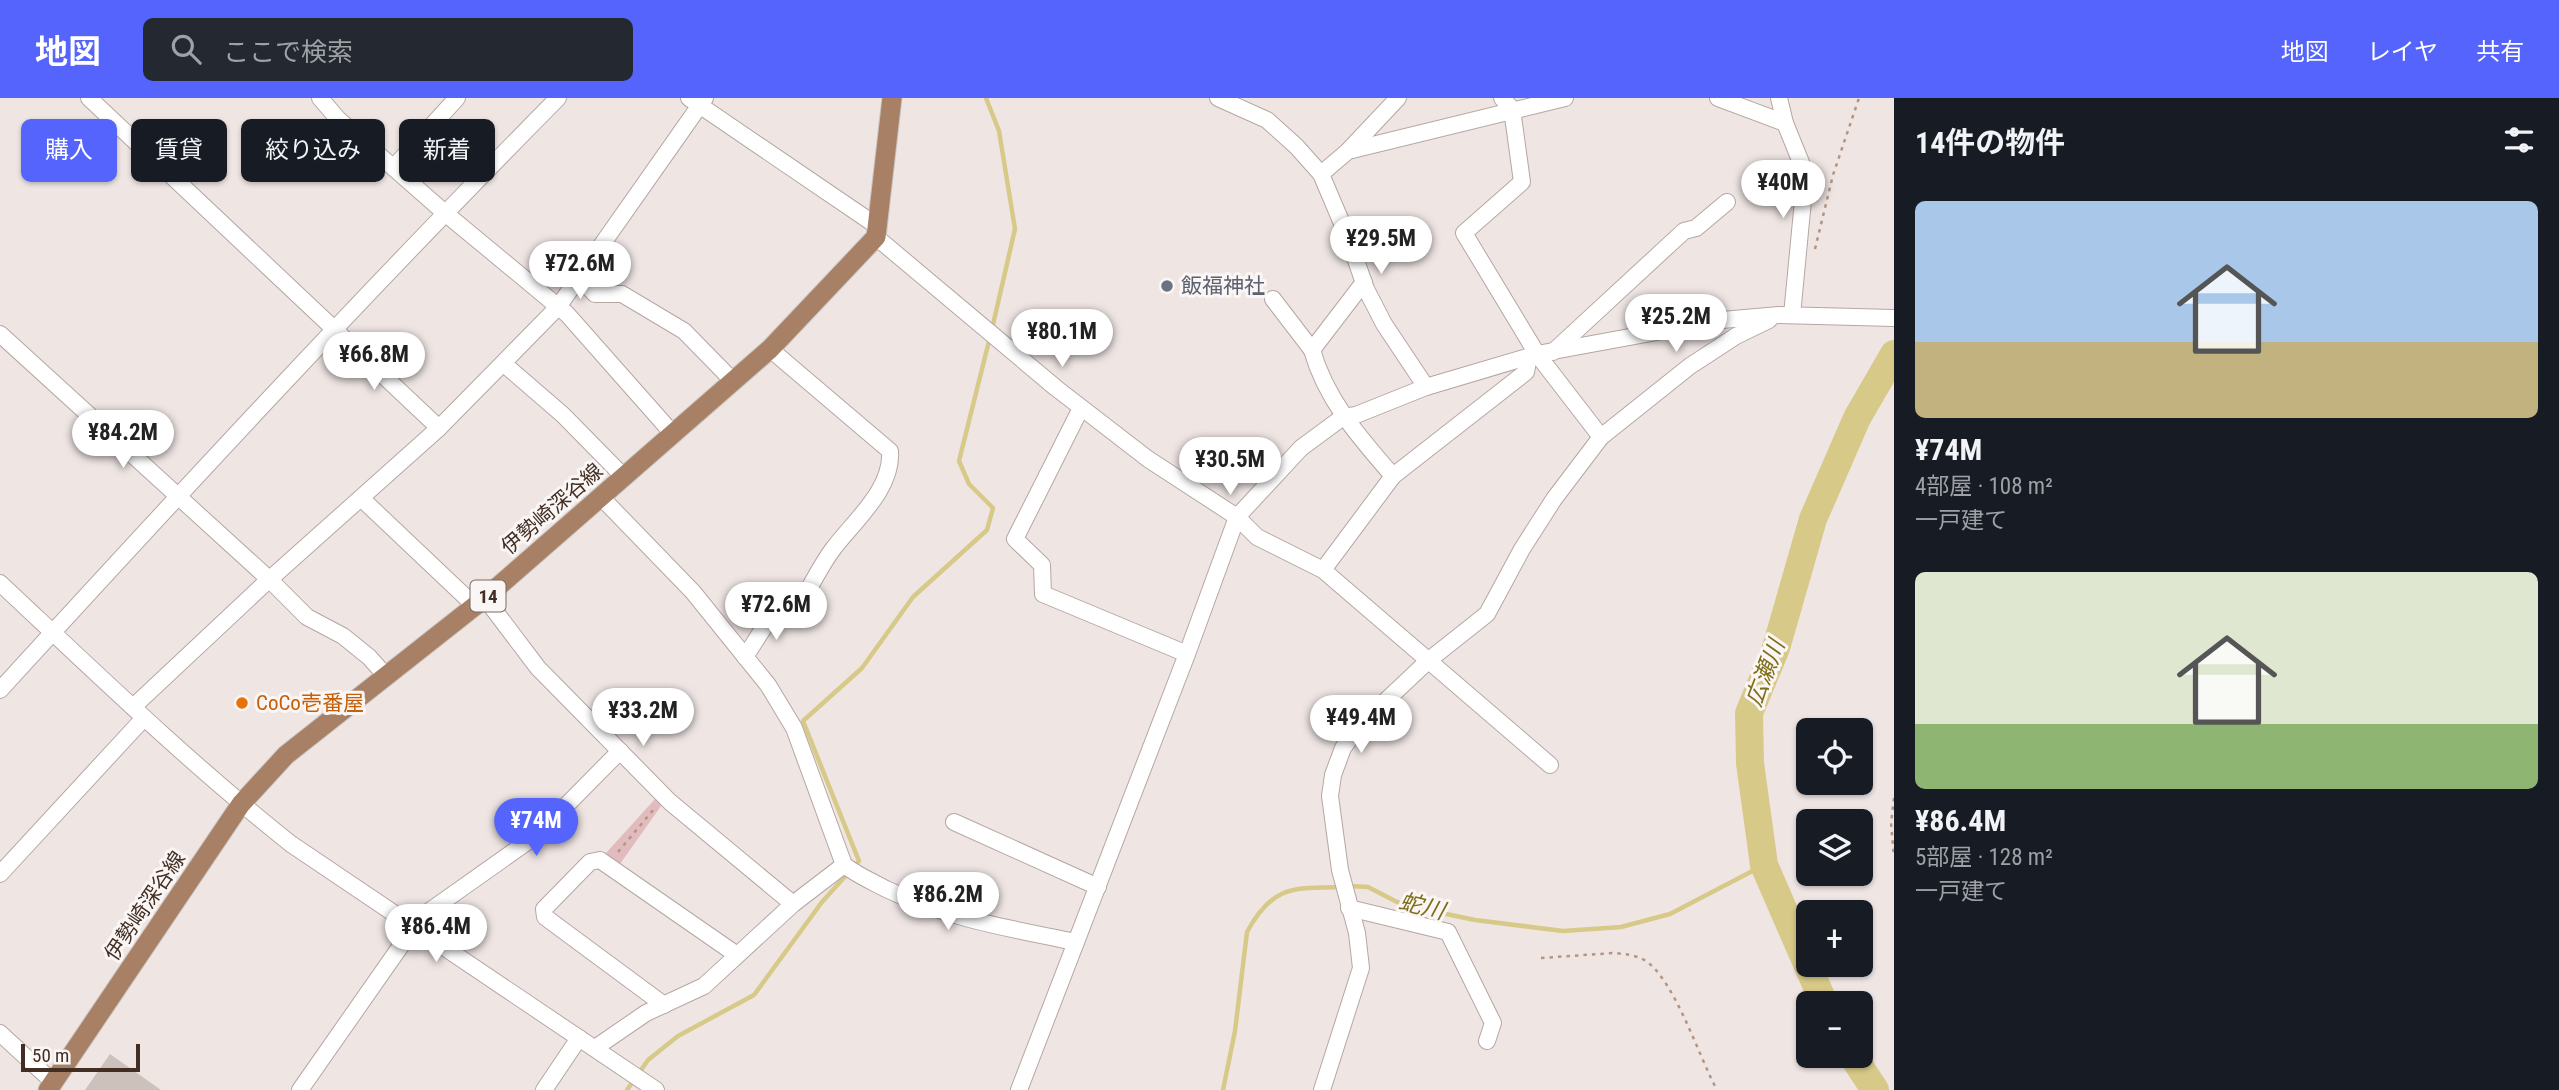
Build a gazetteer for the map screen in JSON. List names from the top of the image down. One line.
{"streets":{"main road":["伊勢崎深谷線","14"]},"water":["広瀬川","蛇川"],"places":["飯福神社","CoCo壱番屋"],"scale_bar":"50 m","page":{"header":"地図","search":"ここで検索","nav":["地図","レイヤ","共有"],"heading":"14件の物件","chip":["購入","賃貸","絞り込み","新着"],"price":["¥40M","¥29.5M","¥72.6M","¥25.2M","¥80.1M","¥66.8M","¥84.2M","¥30.5M","¥72.6M","¥33.2M","¥49.4M","¥74M","¥86.2M","¥86.4M"],"list":[{"name":"¥74M","note":"4部屋 · 108 m² · 一戸建て"},{"name":"¥86.4M","note":"5部屋 · 128 m² · 一戸建て"}],"map_buttons":["+","−"],"scale":"50 m"}}
